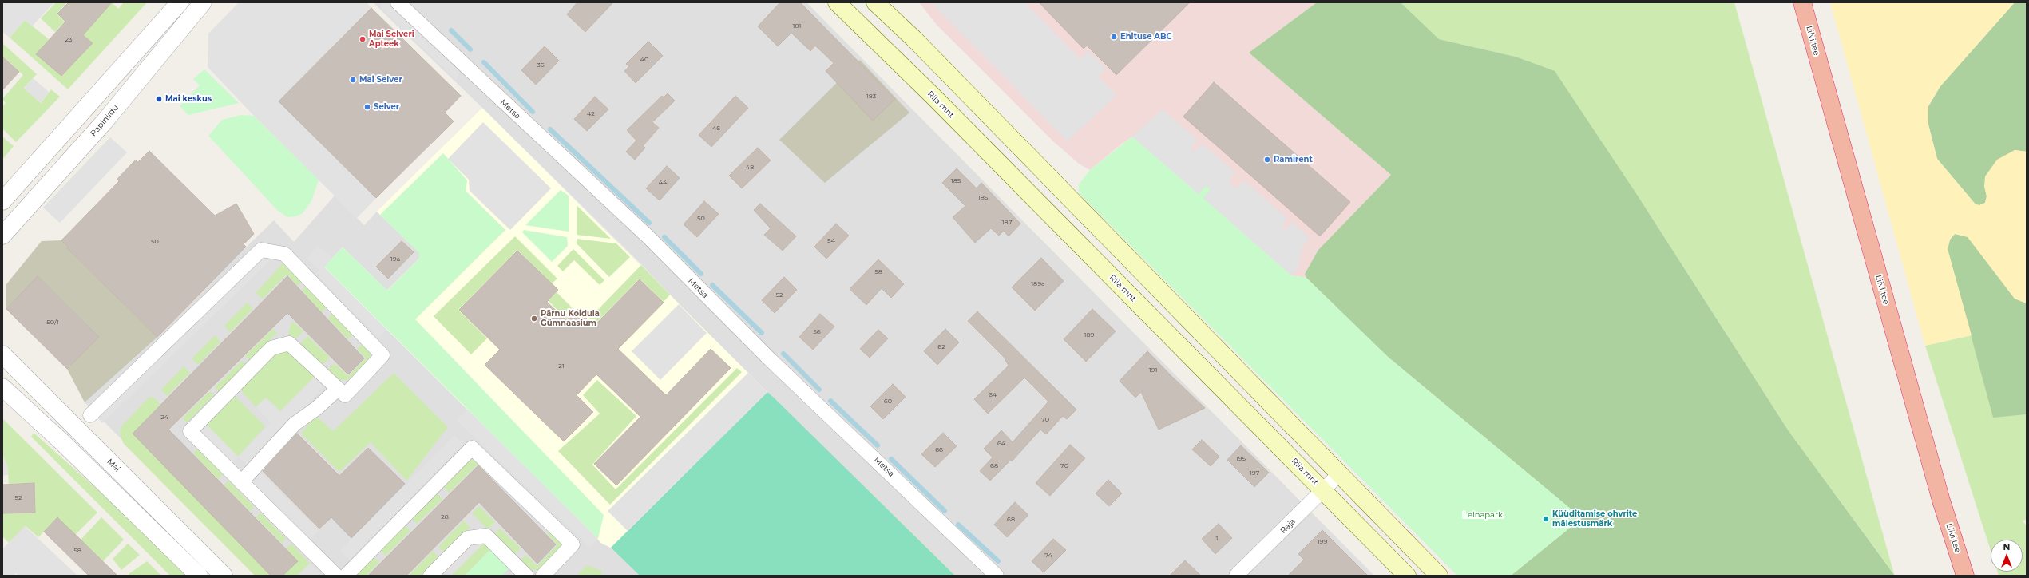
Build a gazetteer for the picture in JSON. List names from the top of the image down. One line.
{"streets":{"highway":["Liivi tee"],"main road":["Riia mnt"],"street":["Metsa","Papiniidu","Mai","Raja"]},"crossings":[["Riia mnt","Raja"]],"parks":["Leinapark"],"places":["Ehituse ABC","Mai Selveri Apteek","Mai Selver","Mai keskus","Selver","Ramirent","Pärnu Koidula Gümnaasium","Küüditamise ohvrite mälestusmärk"],"house_numbers":["181","23","40","36","183","42","46","48","185","44","185","50","187","54","50","19a","58","189a","52","50/1","56","189","62","21","191","64","60","24","70","64","66","195","68","70","197","52","28","68","1","199","58","74"],"north":"top"}
